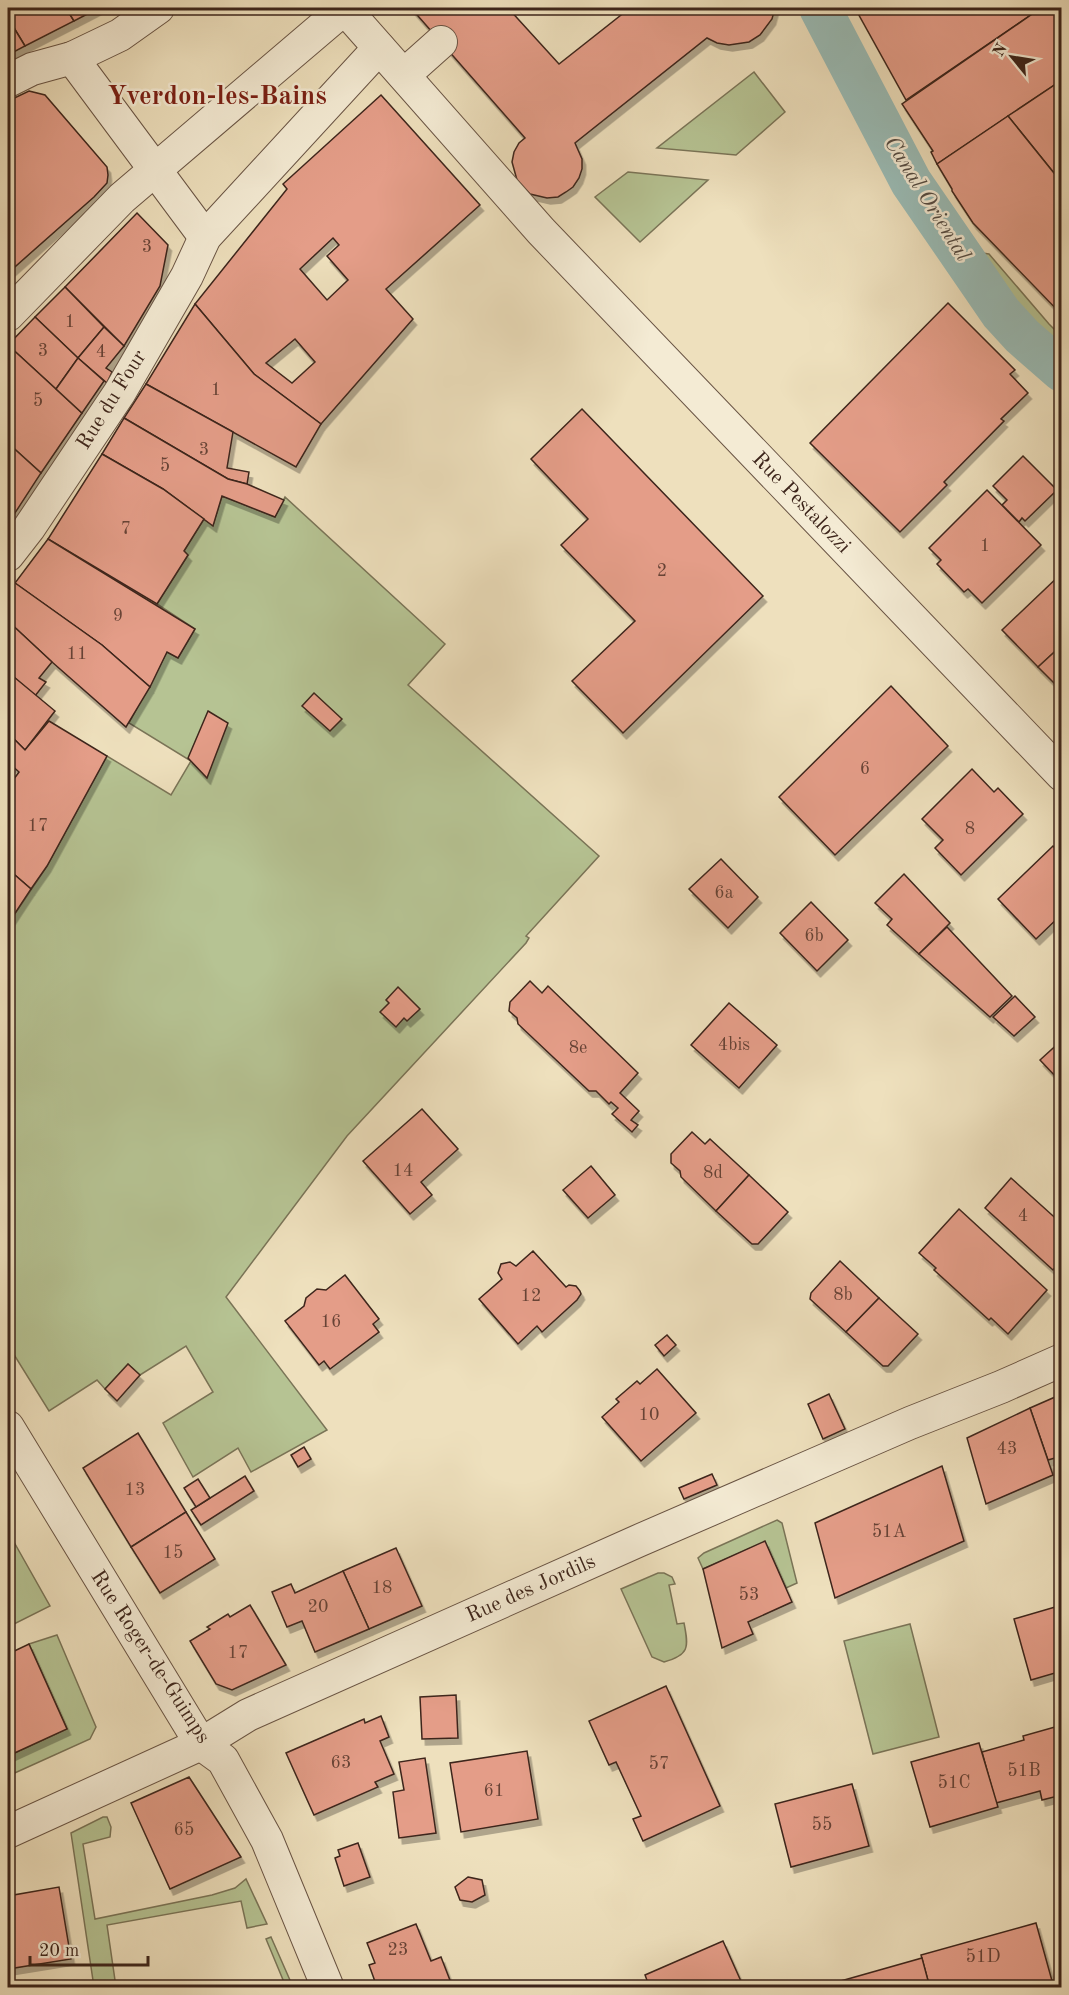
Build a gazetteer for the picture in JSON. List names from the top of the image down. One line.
{"streets":{"street":["Rue du Four","Rue Pestalozzi","Rue des Jordils","Rue Roger-de-Guimps"]},"crossings":[["Rue du Four","Rue Pestalozzi"],["Rue des Jordils","Rue Roger-de-Guimps"]],"districts":["Yverdon-les-Bains"],"water":["Canal Oriental"],"house_numbers":["3","1","3","4","1","5","3","5","7","1","2","9","11","6","17","8","6a","6b","4bis","8e","14","8d","4","8b","12","16","10","43","13","51A","15","18","53","20","17","63","57","51B","51C","61","55","65","23","51D"],"scale_bar":"20 m","north":"top left"}
